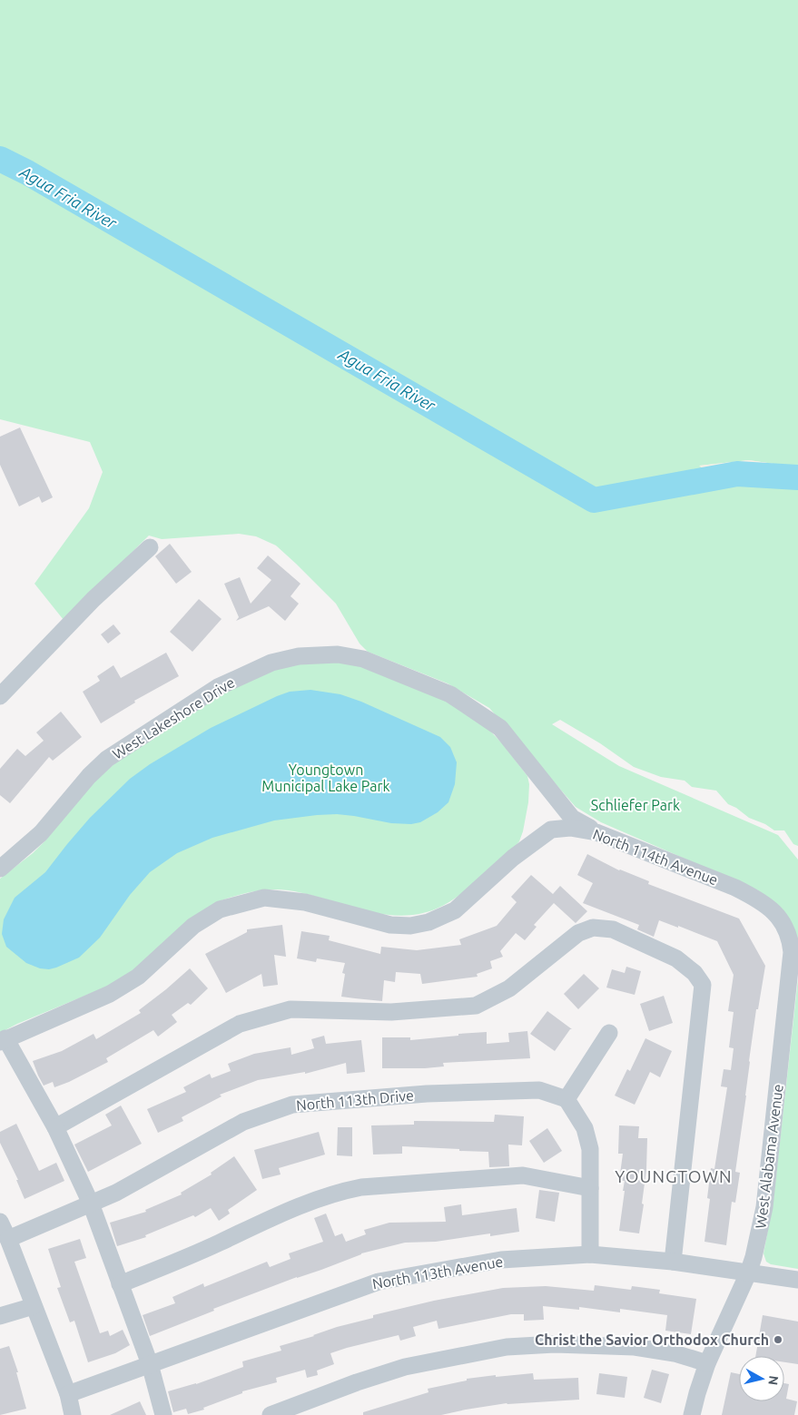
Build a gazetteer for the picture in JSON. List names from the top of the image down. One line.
{"streets":{"street":["West Lakeshore Drive","North 114th Avenue","North 113th Drive","West Alabama Avenue","North 113th Avenue"]},"crossings":[["West Lakeshore Drive","North 114th Avenue"],["North 114th Avenue","West Alabama Avenue"],["West Alabama Avenue","North 113th Avenue"]],"districts":["YOUNGTOWN"],"water":["Agua Fria River"],"parks":["Youngtown Municipal Lake Park","Schliefer Park"],"places":["Christ the Savior Orthodox Church"],"north":"right"}
